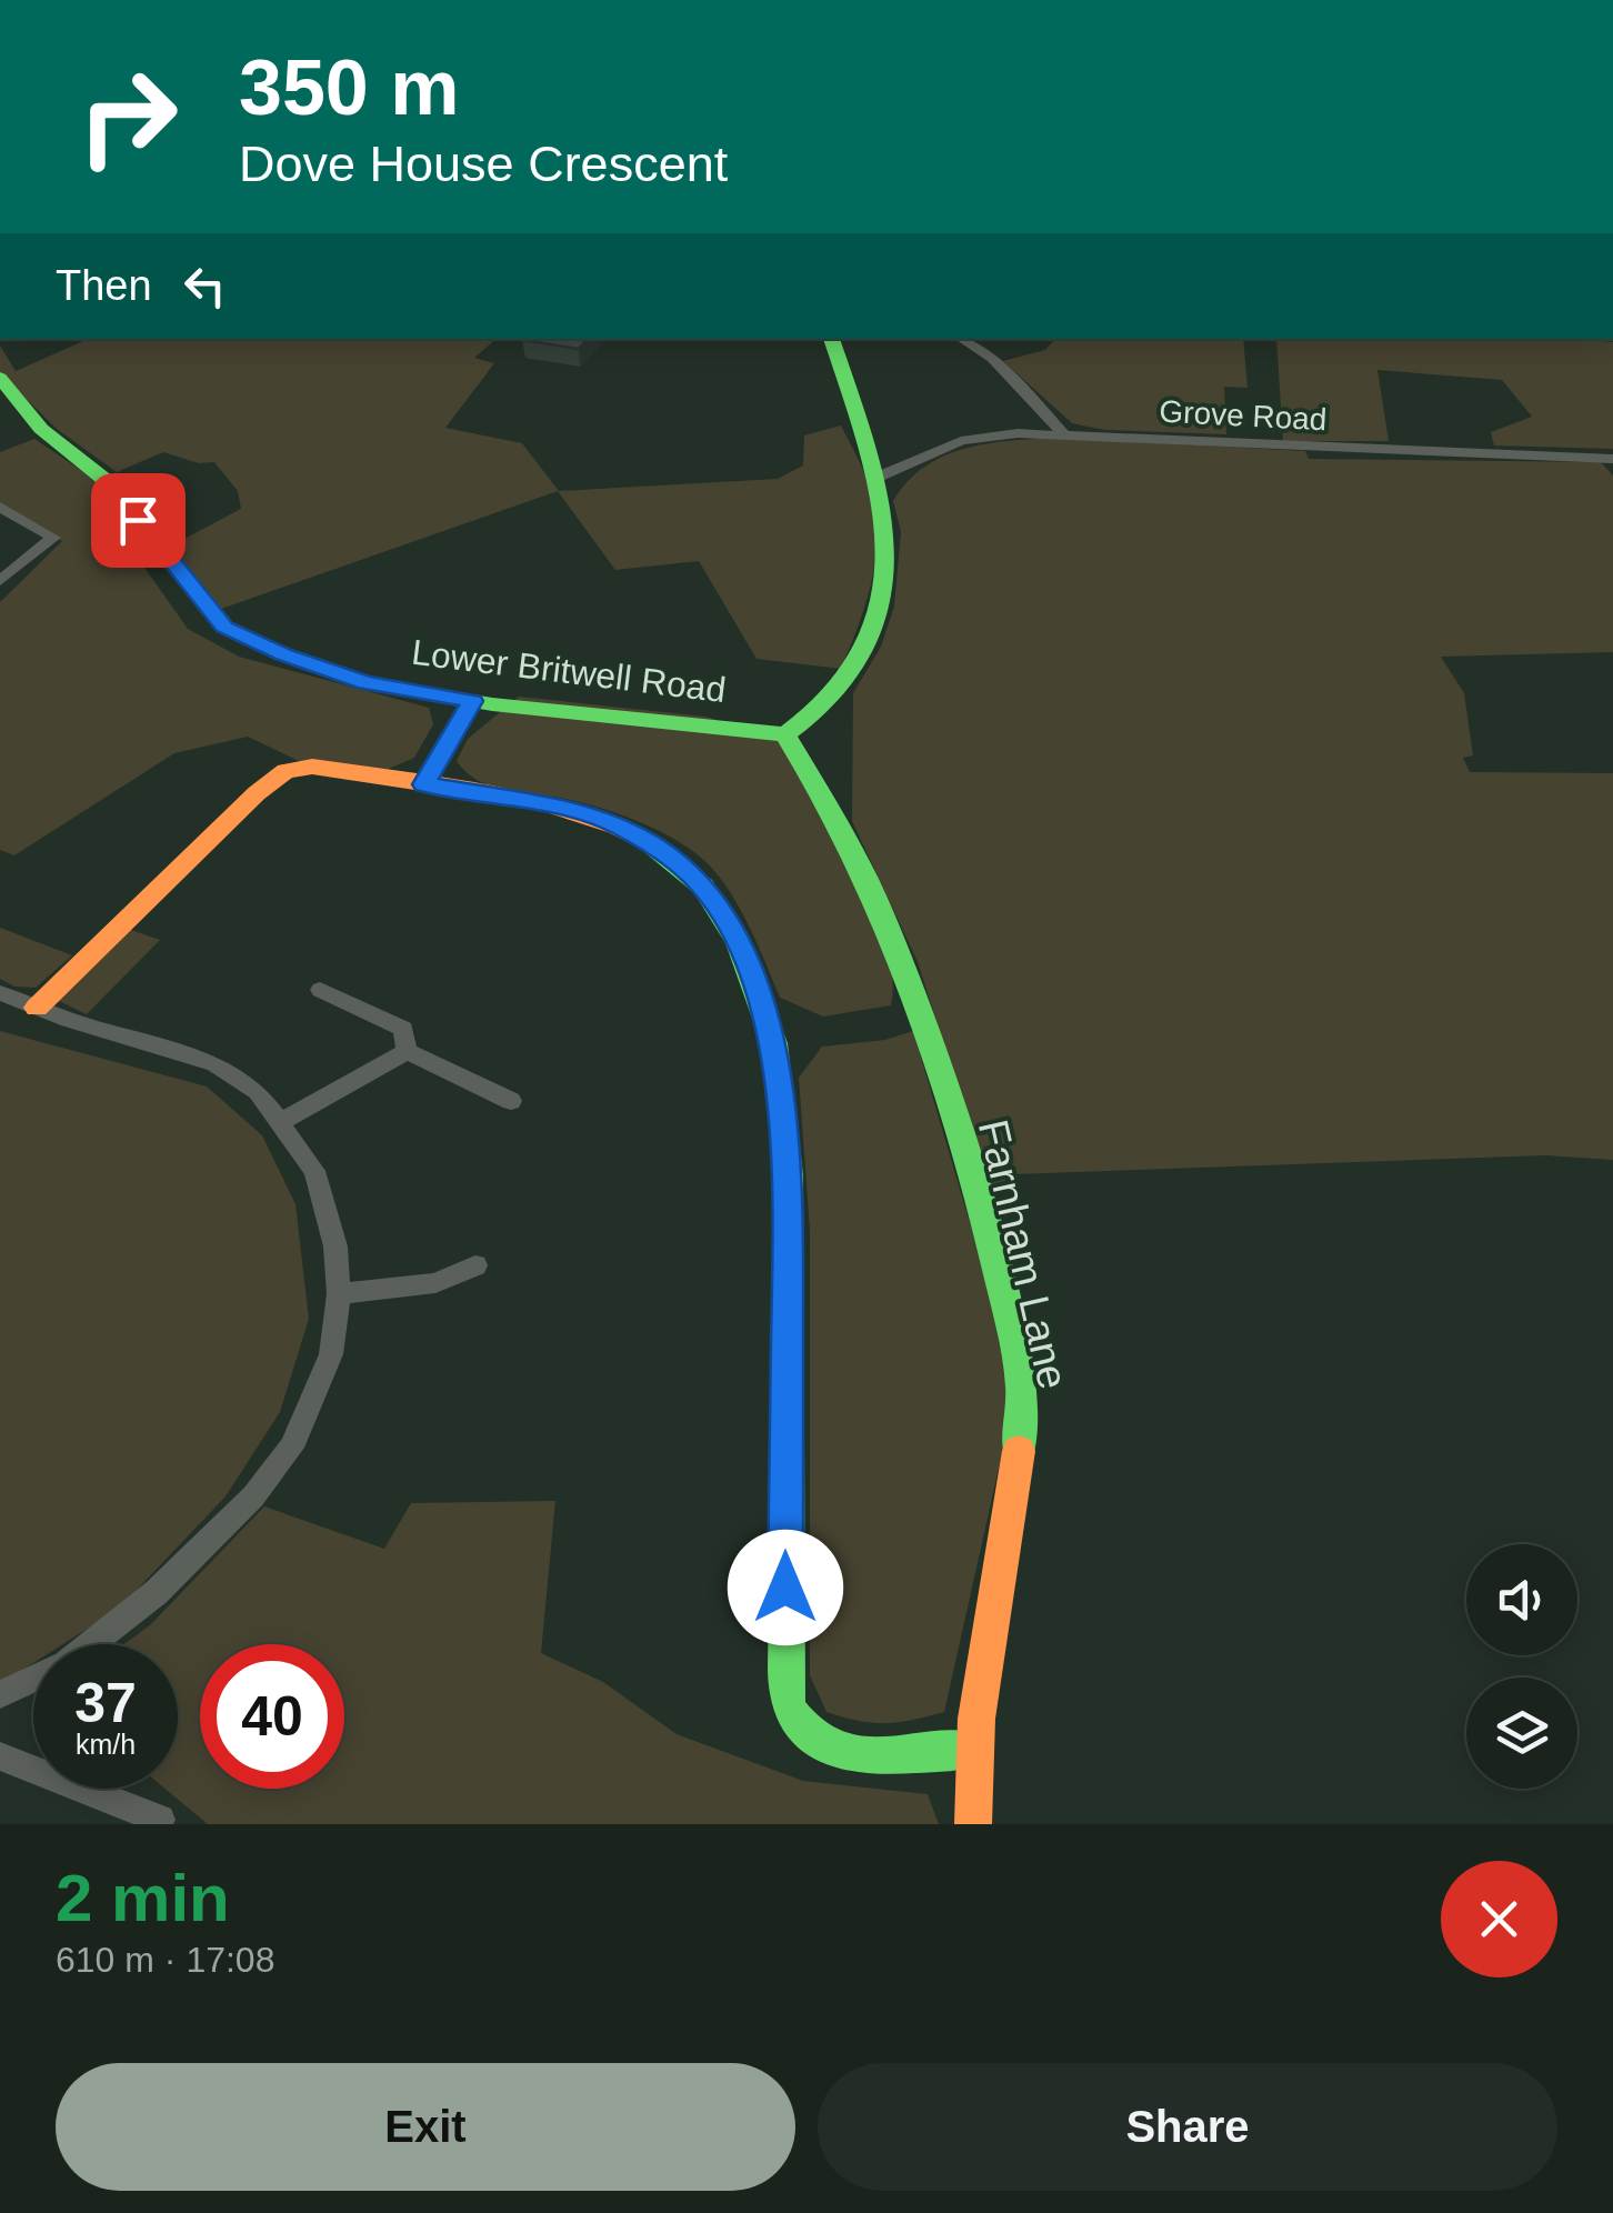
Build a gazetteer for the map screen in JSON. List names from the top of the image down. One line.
{"streets":{"street":["Grove Road","Lower Britwell Road","Farnham Lane"]},"crossings":[["Lower Britwell Road","Farnham Lane"]],"page":{"turn":["350 m","Dove House Crescent"],"then":"Then","speed":"37 km/h","limit":"40","heading":["2 min","610 m · 17:08"],"buttons":["Exit","Share"]}}
